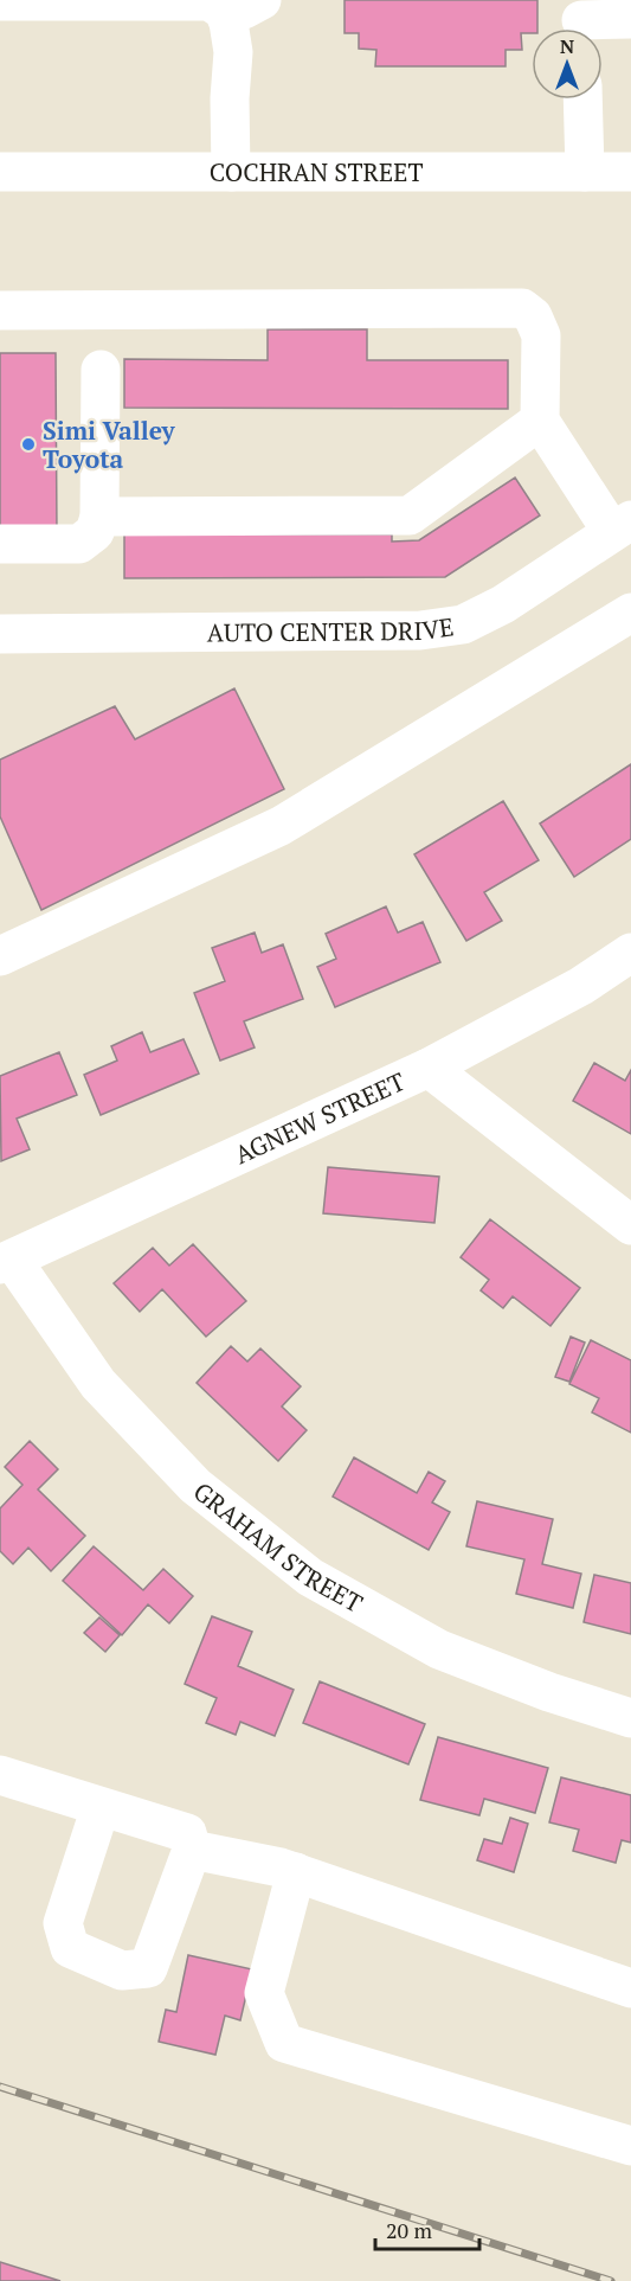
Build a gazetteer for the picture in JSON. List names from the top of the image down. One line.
{"streets":{"street":["COCHRAN STREET","AUTO CENTER DRIVE","AGNEW STREET","GRAHAM STREET"]},"crossings":[["AGNEW STREET","GRAHAM STREET"]],"places":["Simi Valley Toyota"],"scale_bar":"20 m","north":"top"}
